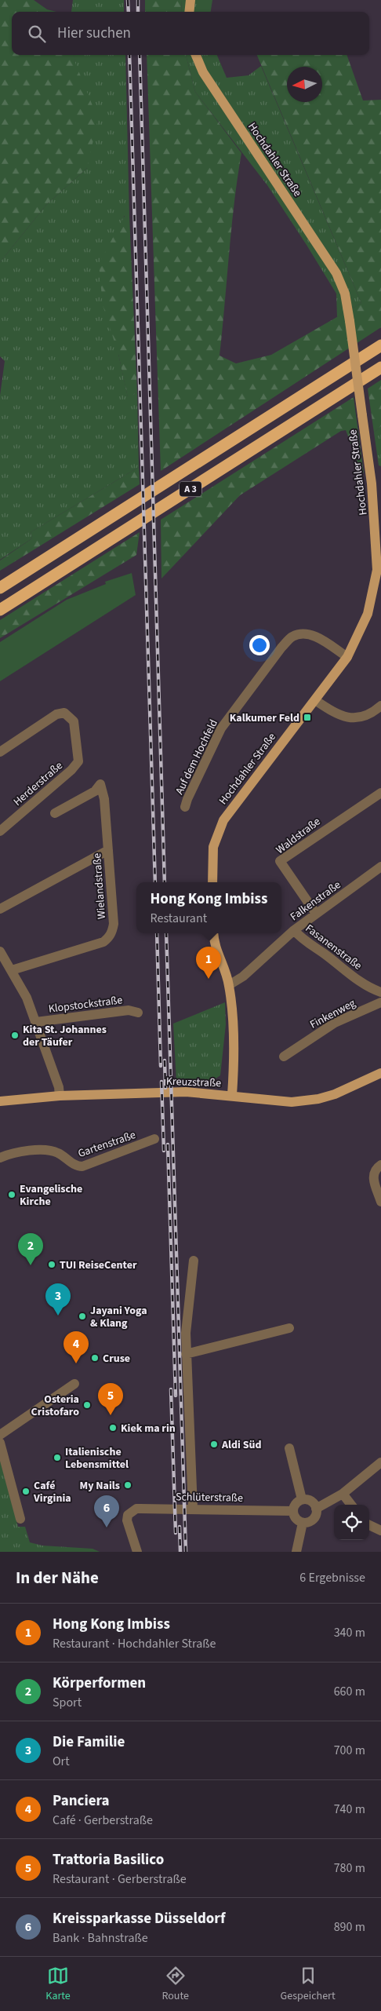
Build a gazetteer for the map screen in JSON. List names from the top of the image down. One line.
{"streets":{"highway":["A 3"],"main road":["Hochdahler Straße","Kreuzstraße"],"street":["Auf dem Hochfeld","Herderstraße","Waldstraße","Wielandstraße","Falkenstraße","Fasanenstraße","Klopstockstraße","Finkenweg","Gartenstraße","Schlüterstraße"]},"crossings":[["Hochdahler Straße","Auf dem Hochfeld"],["Waldstraße","Falkenstraße"],["Falkenstraße","Fasanenstraße"],["Fasanenstraße","Finkenweg"]],"places":{"transit":["Kalkumer Feld"],"other":["Kita St. Johannes der Täufer","Evangelische Kirche","TUI ReiseCenter","Jayani Yoga & Klang","Cruse","Osteria Cristofaro","Kiek ma rin","Aldi Süd","Italienische Lebensmittel","My Nails","Café Virginia"]},"north":"left","page":{"search":"Hier suchen","popup":["Hong Kong Imbiss","Restaurant"],"pins":["1","2","3","4","5","6"],"heading":["In der Nähe","6 Ergebnisse"],"list":[{"mark":"1","name":"Hong Kong Imbiss","note":"Restaurant · Hochdahler Straße","value":"340 m"},{"mark":"2","name":"Körperformen","note":"Sport","value":"660 m"},{"mark":"3","name":"Die Familie","note":"Ort","value":"700 m"},{"mark":"4","name":"Panciera","note":"Café · Gerberstraße","value":"740 m"},{"mark":"5","name":"Trattoria Basilico","note":"Restaurant · Gerberstraße","value":"780 m"},{"mark":"6","name":"Kreissparkasse Düsseldorf","note":"Bank · Bahnstraße","value":"890 m"}],"nav":["Karte","Route","Gespeichert"]}}
